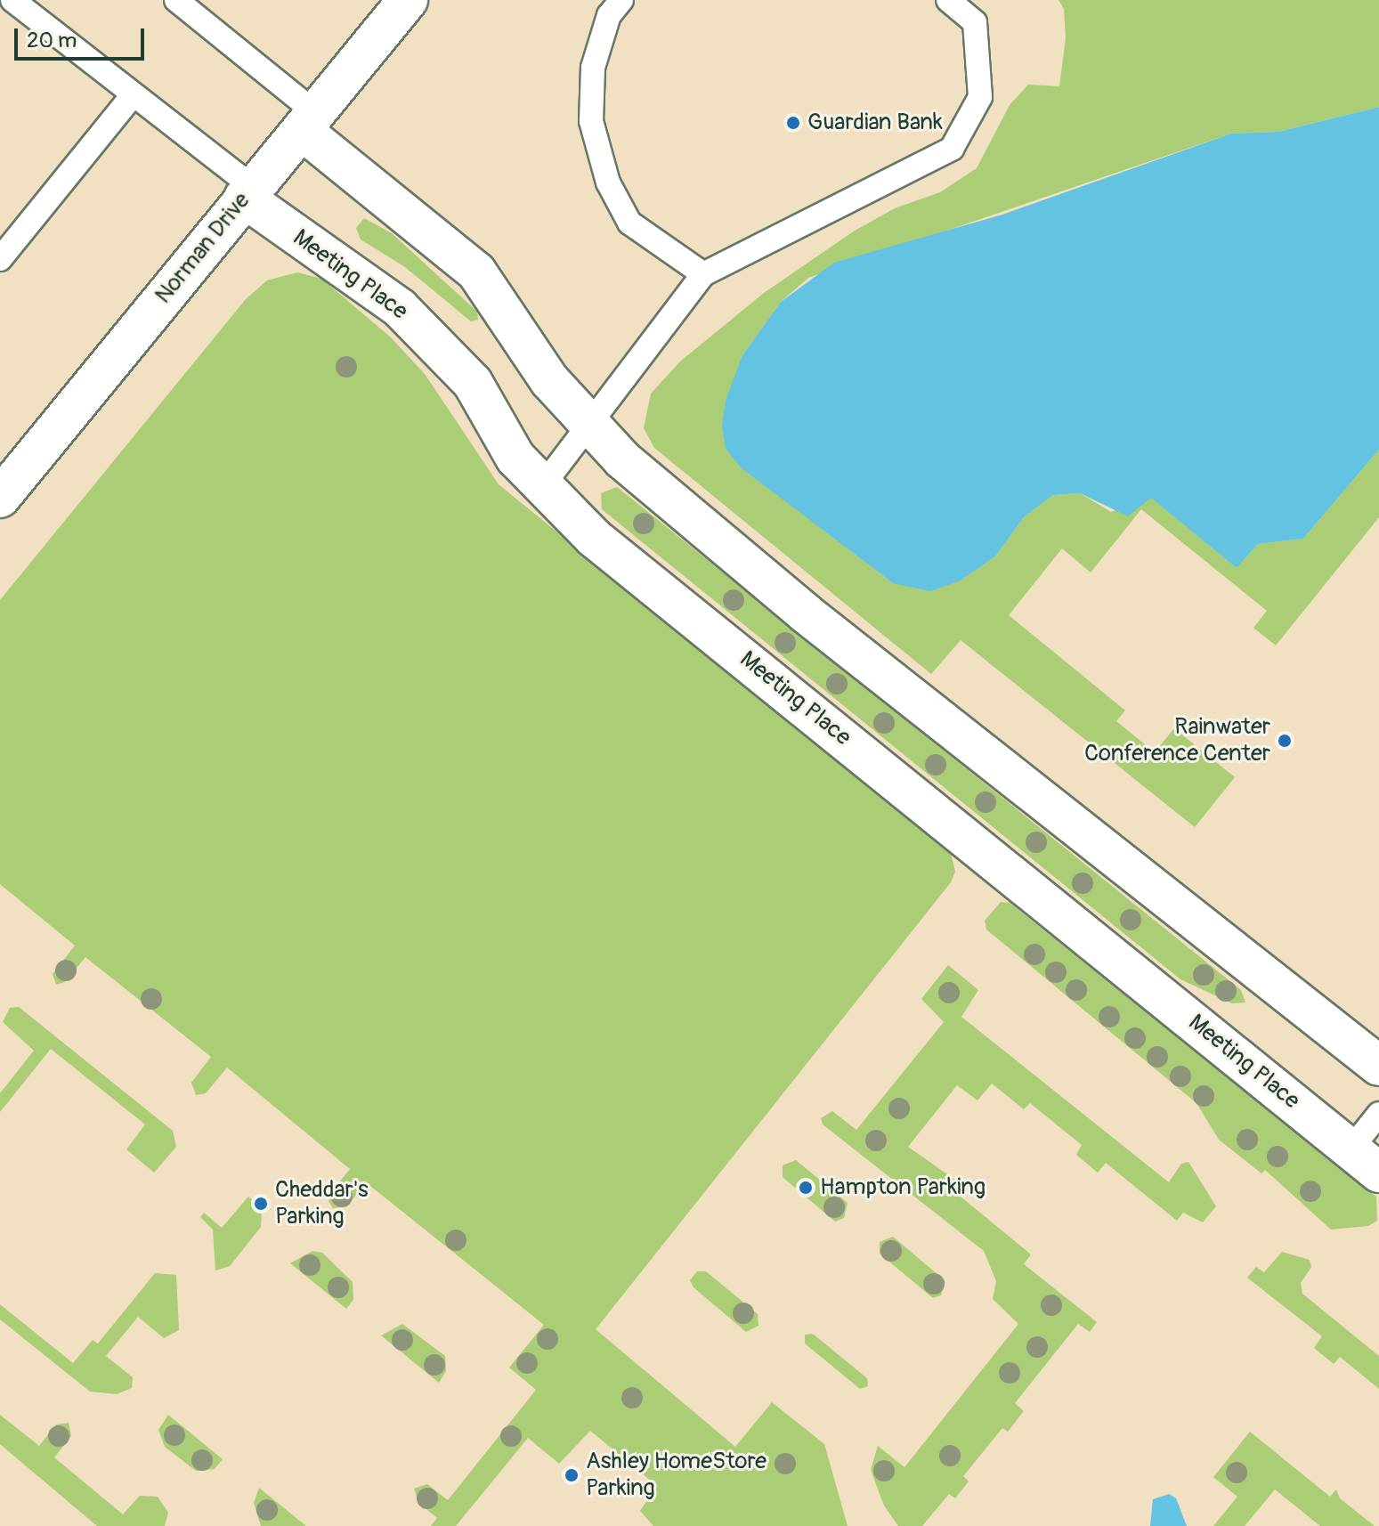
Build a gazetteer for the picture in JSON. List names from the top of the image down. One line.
{"streets":{"street":["Norman Drive","Meeting Place"]},"crossings":[["Norman Drive","Meeting Place"]],"places":["Guardian Bank","Rainwater Conference Center","Hampton Parking","Cheddar's Parking","Ashley HomeStore Parking"],"scale_bar":"20 m"}
